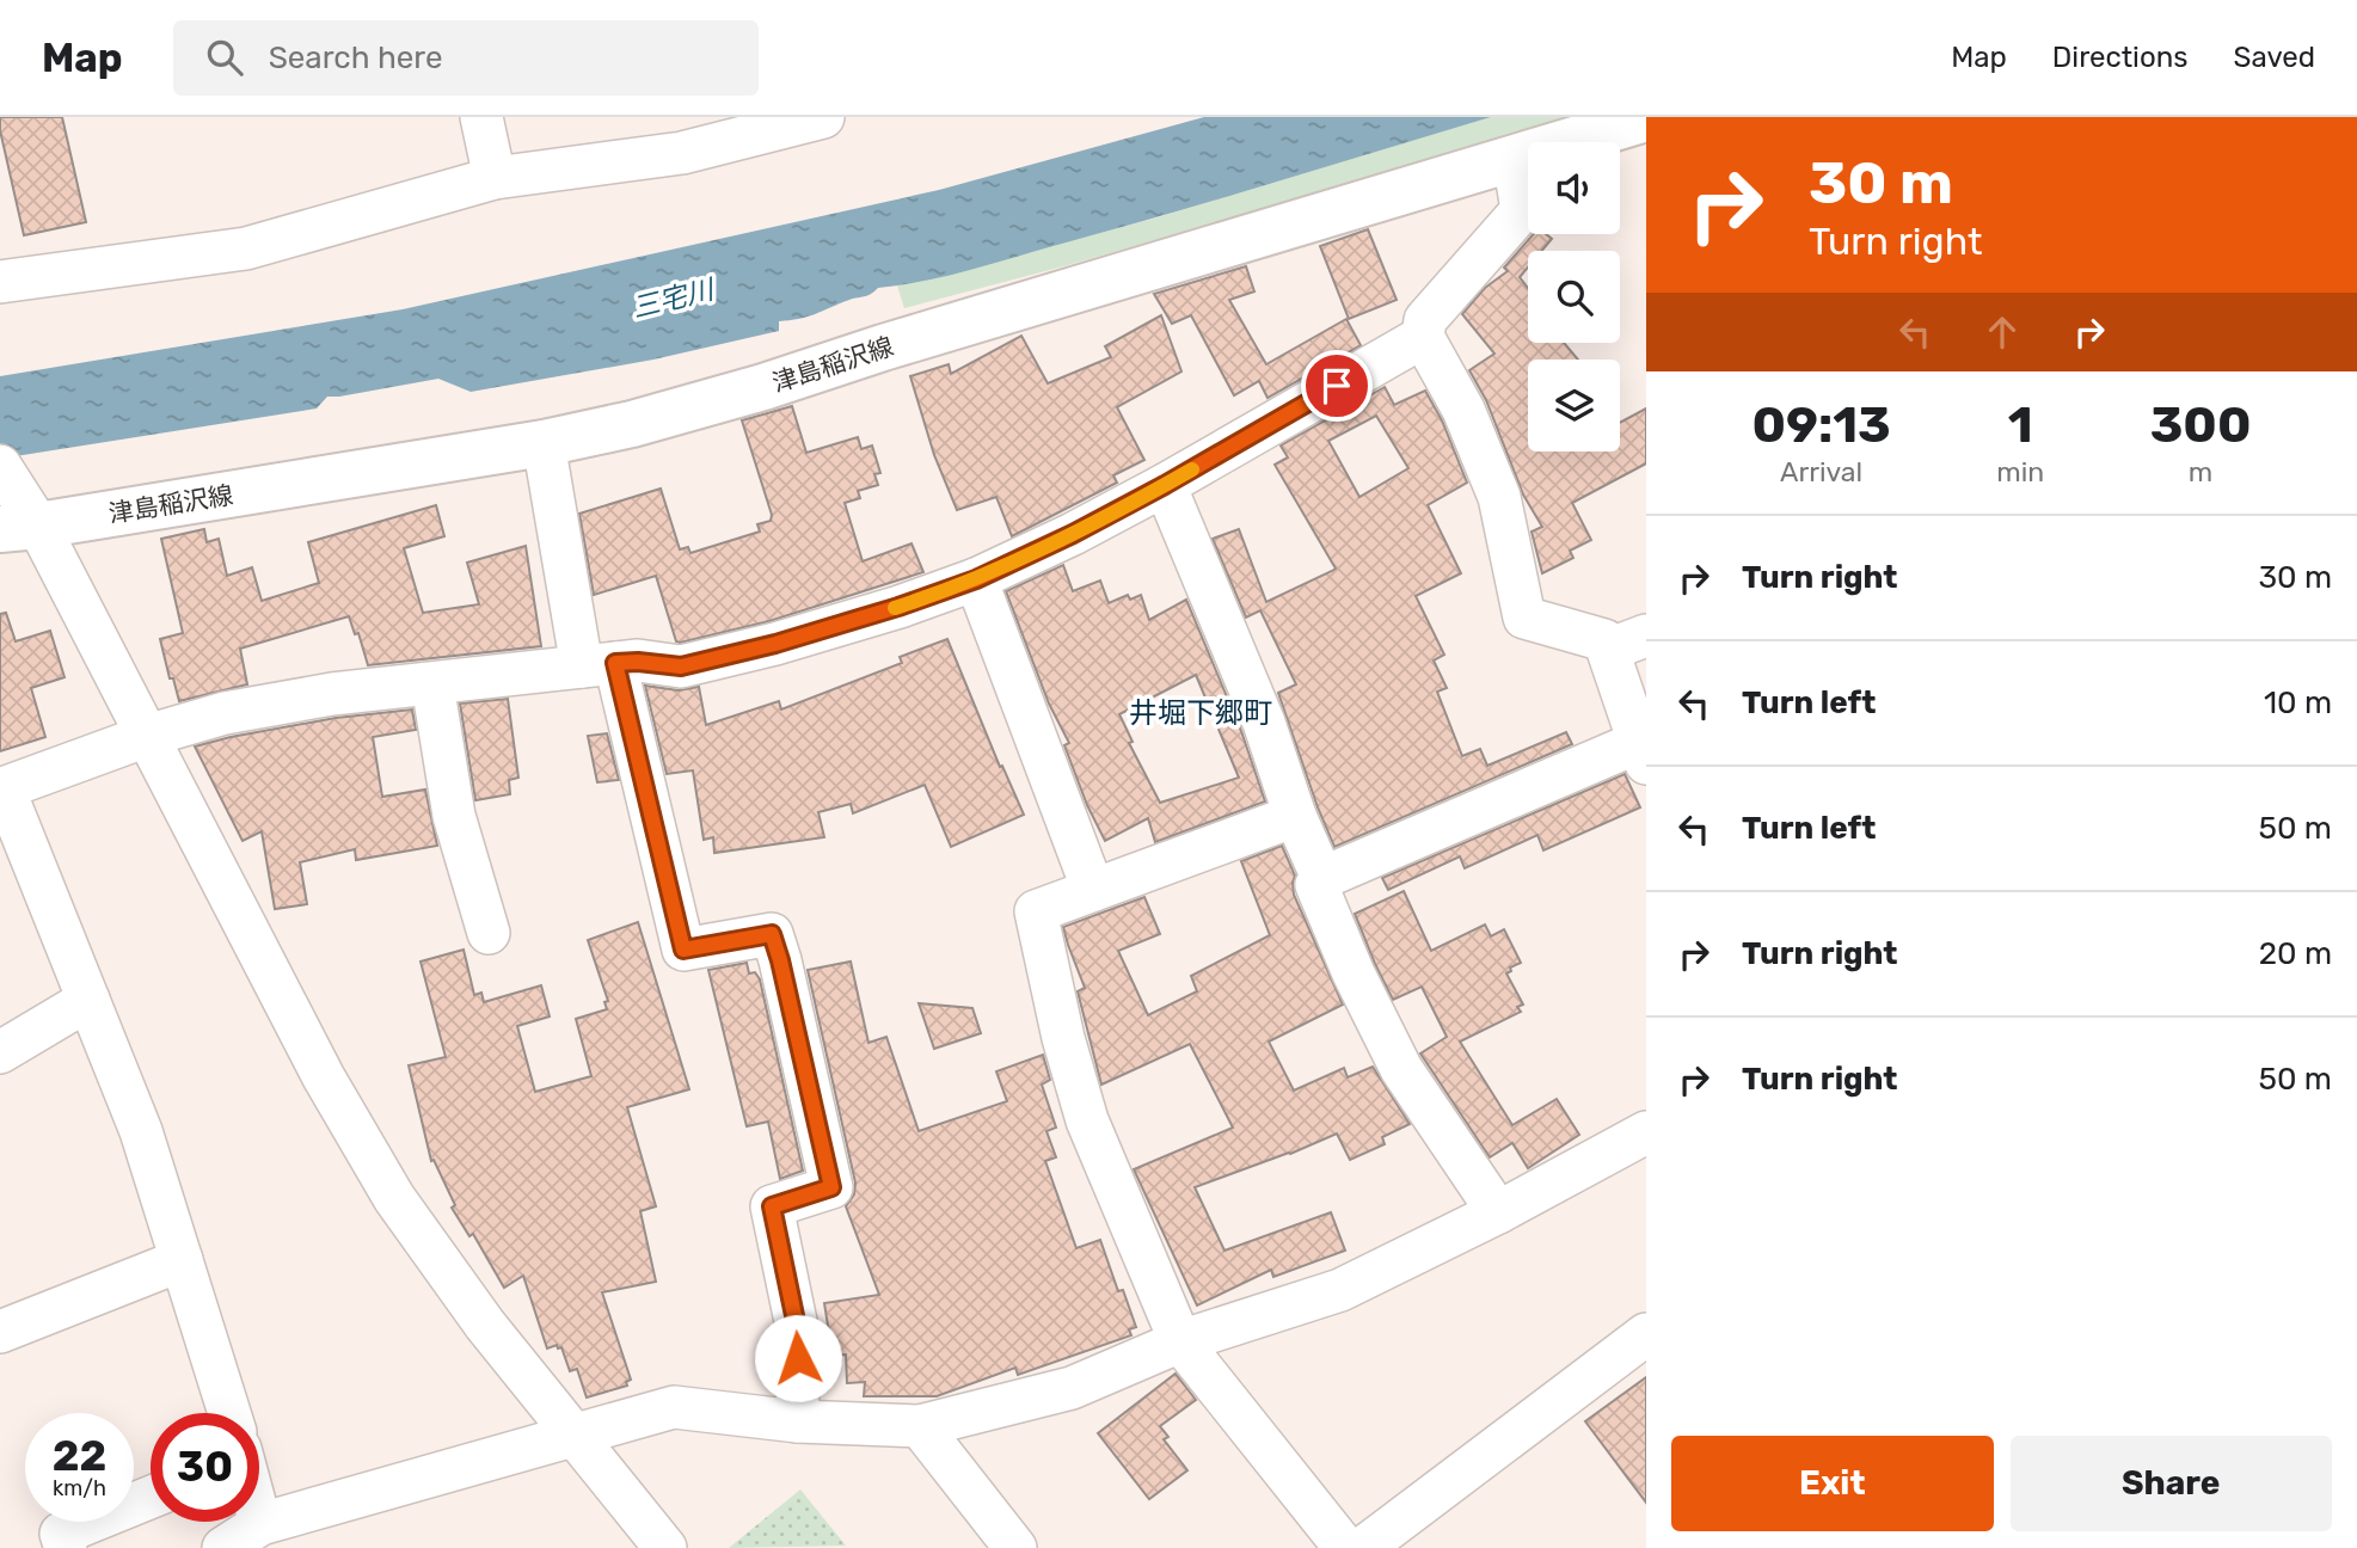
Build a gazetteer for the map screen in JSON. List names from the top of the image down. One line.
{"streets":{"main road":["津島稲沢線"]},"districts":["井堀下郷町"],"water":["三宅川"],"page":{"header":"Map","search":"Search here","nav":["Map","Directions","Saved"],"turn":["30 m","Turn right"],"eta":["09:13","Arrival","1","min","300","m"],"list":[{"name":"Turn right","value":"30 m"},{"name":"Turn left","value":"10 m"},{"name":"Turn left","value":"50 m"},{"name":"Turn right","value":"20 m"},{"name":"Turn right","value":"50 m"}],"speed":"22 km/h","limit":"30","buttons":["Exit","Share"]}}
